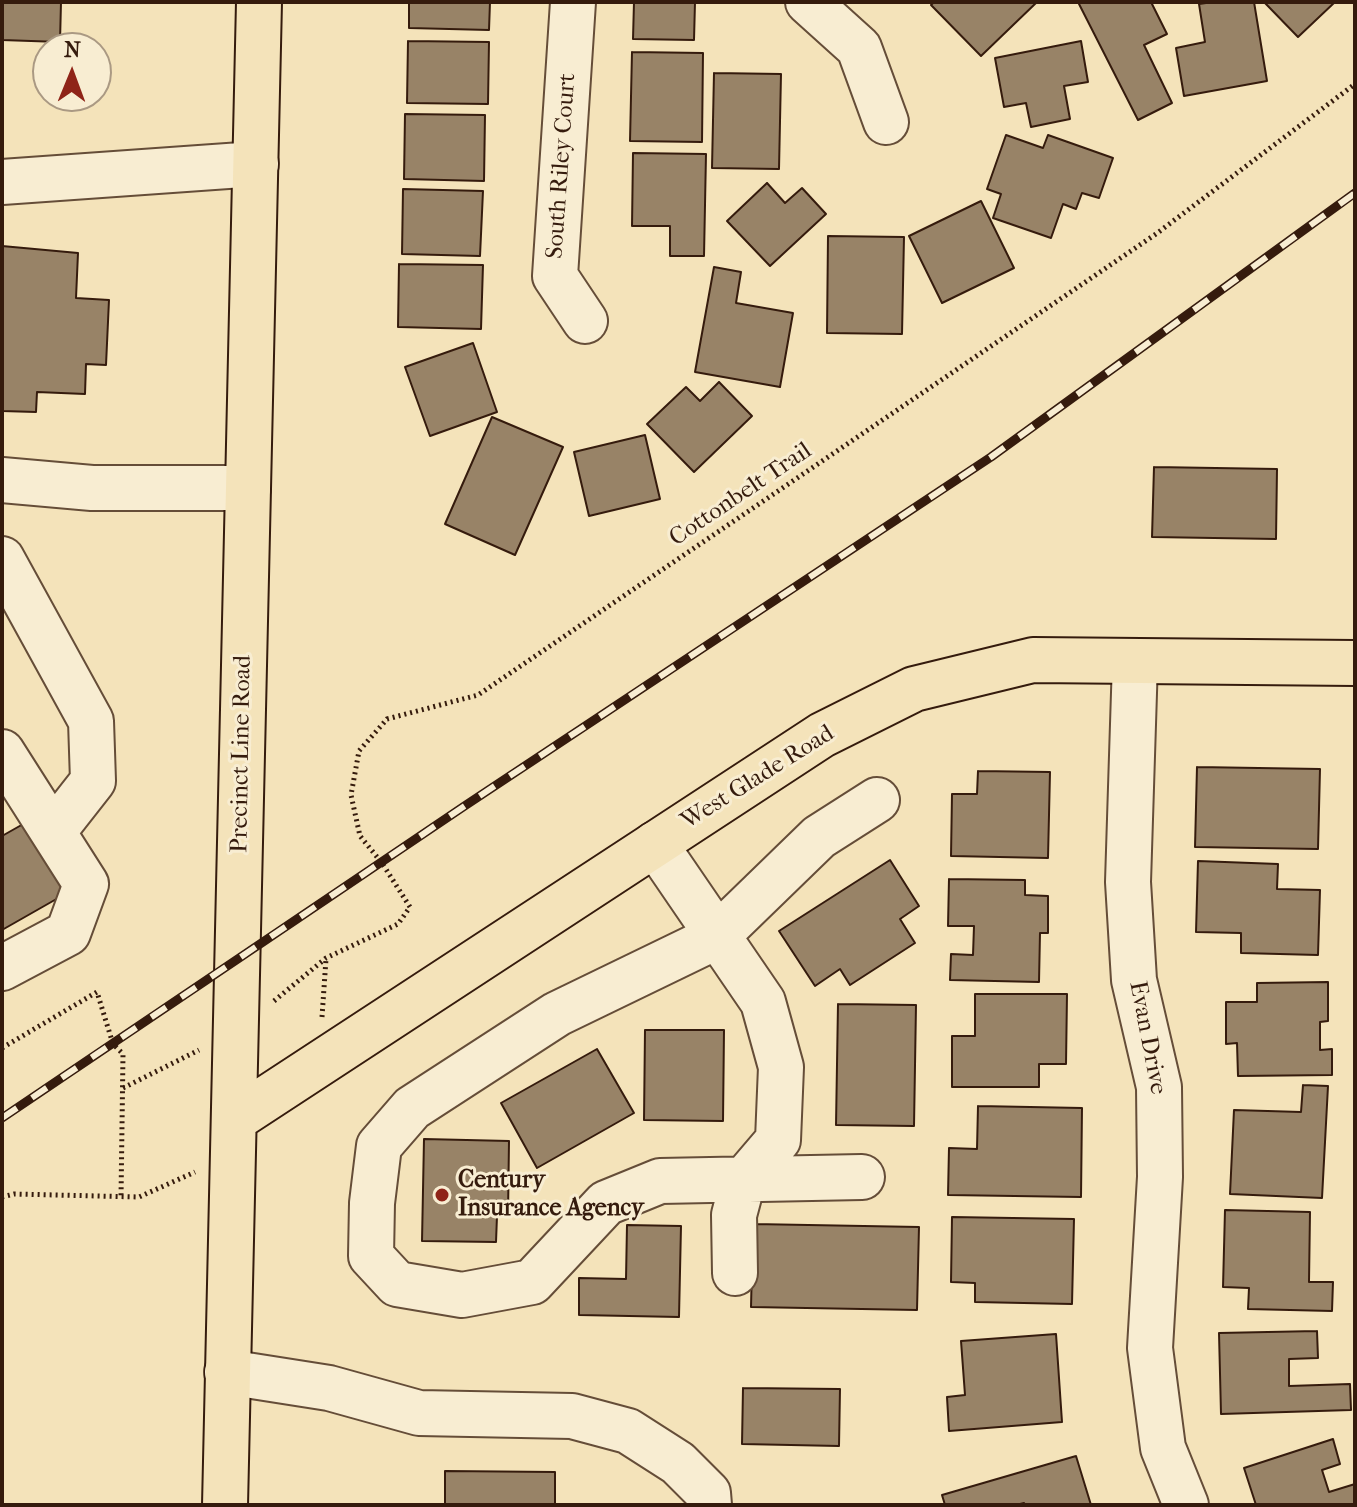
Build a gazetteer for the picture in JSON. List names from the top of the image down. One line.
{"streets":{"main road":["Precinct Line Road","West Glade Road"],"street":["South Riley Court","Evan Drive"],"path":["Cottonbelt Trail"]},"crossings":[["Precinct Line Road","West Glade Road"],["West Glade Road","Evan Drive"]],"places":["Century Insurance Agency"],"north":"top"}
